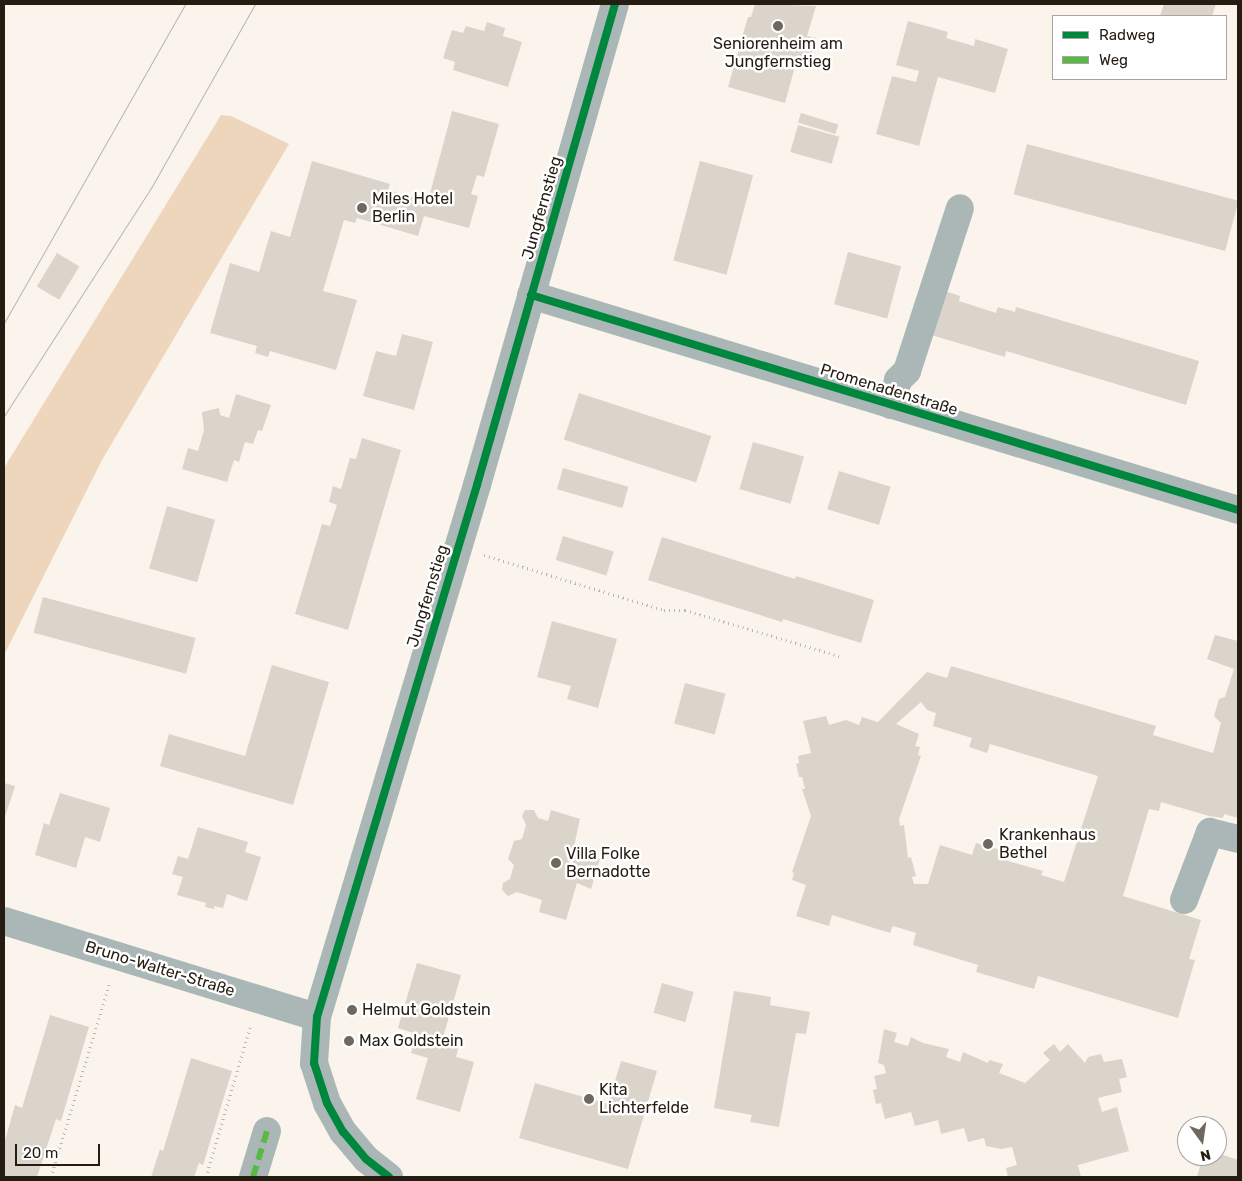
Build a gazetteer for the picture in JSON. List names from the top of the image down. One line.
{"streets":{"street":["Jungfernstieg","Promenadenstraße","Bruno-Walter-Straße"]},"crossings":[["Jungfernstieg","Promenadenstraße"],["Jungfernstieg","Bruno-Walter-Straße"]],"places":["Seniorenheim am Jungfernstieg","Miles Hotel Berlin","Krankenhaus Bethel","Villa Folke Bernadotte","Helmut Goldstein","Max Goldstein","Kita Lichterfelde"],"legend":["Radweg","Weg"],"scale_bar":"20 m","north":"bottom"}
